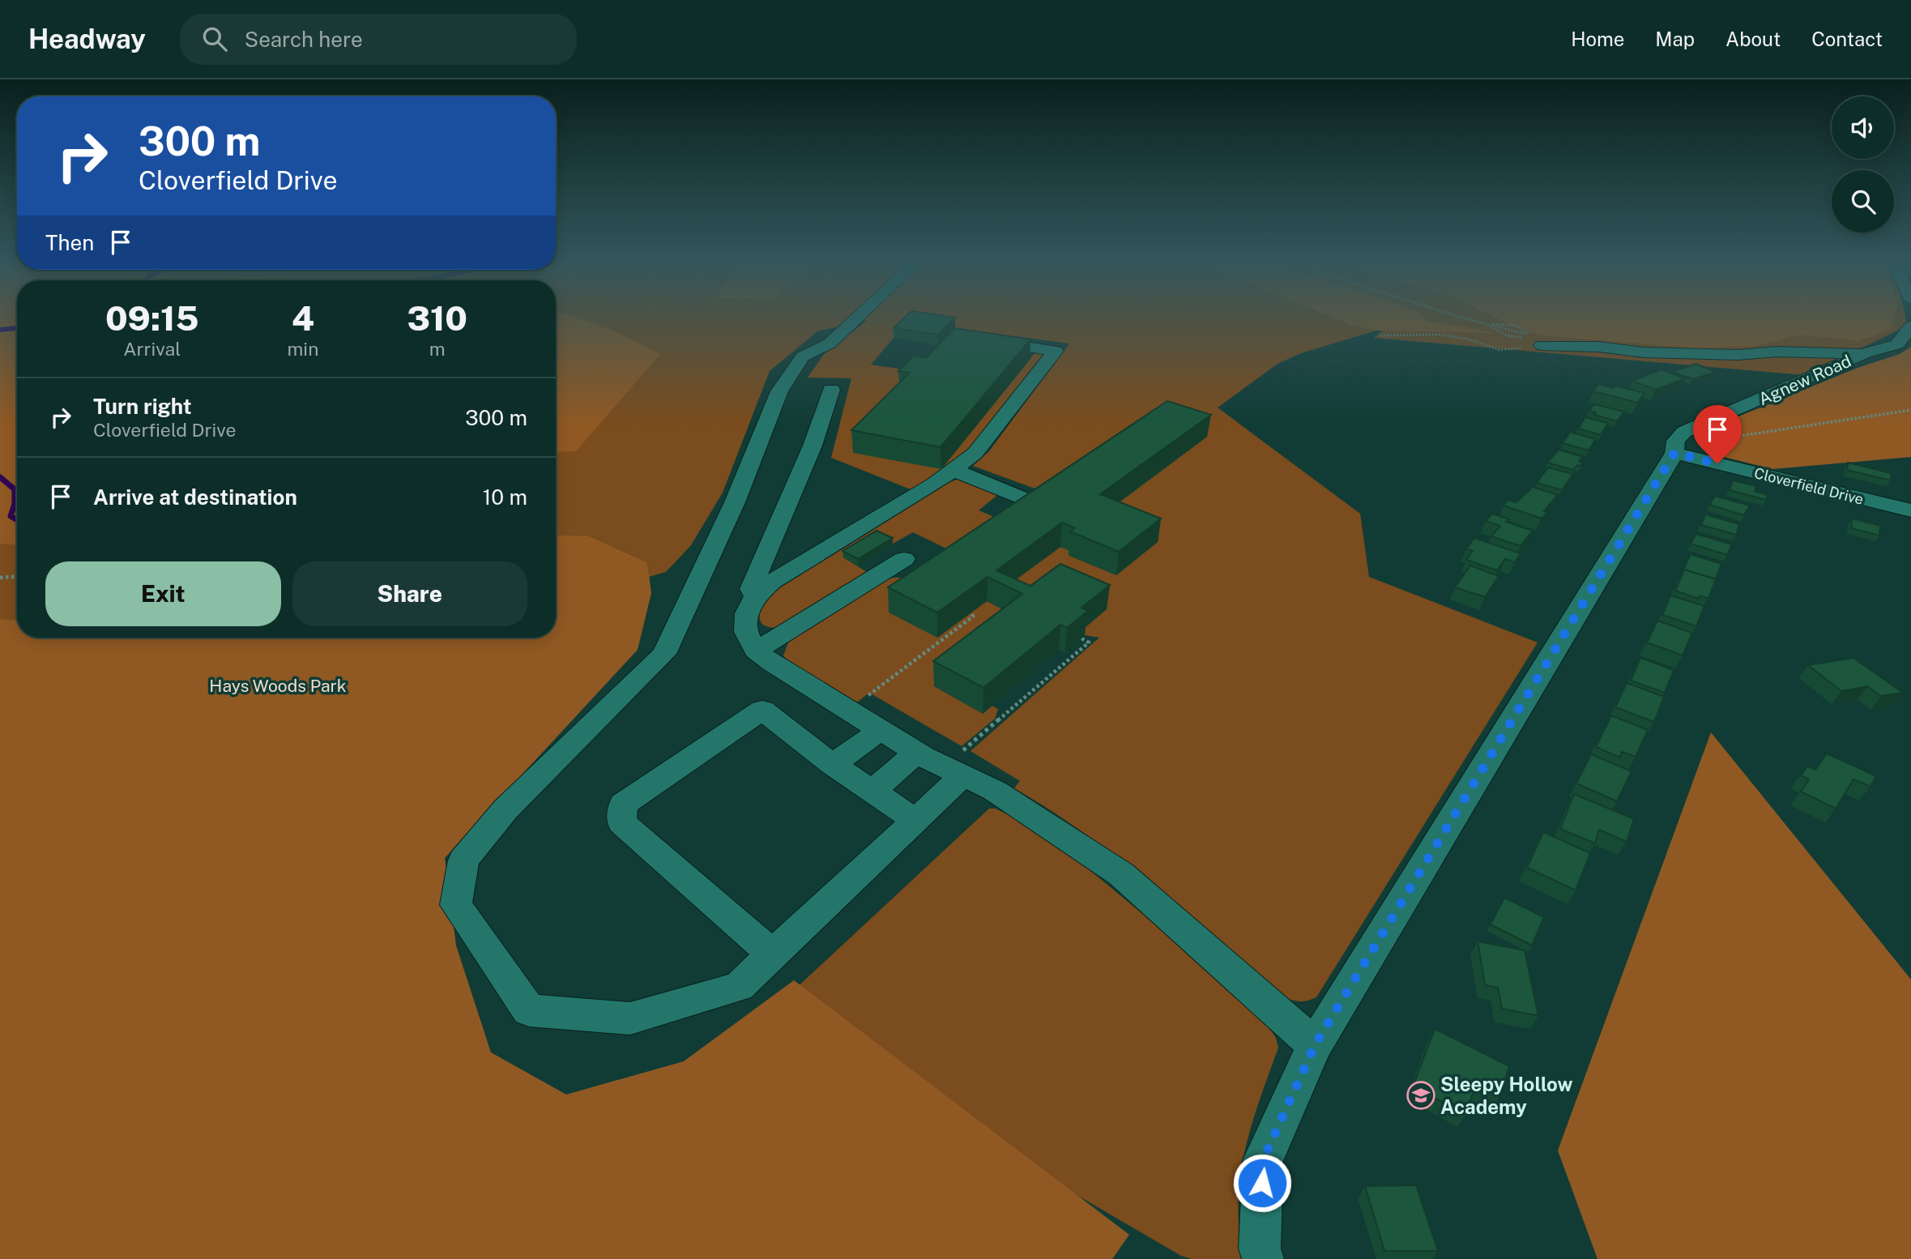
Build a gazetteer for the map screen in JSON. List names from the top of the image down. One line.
{"streets":{"street":["Agnew Road","Cloverfield Drive"]},"crossings":[["Agnew Road","Cloverfield Drive"]],"parks":["Hays Woods Park"],"places":{"school or university":["Sleepy Hollow Academy"]},"page":{"header":"Headway","search":"Search here","nav":["Home","Map","About","Contact"],"turn":["300 m","Cloverfield Drive"],"then":"Then","eta":["09:15","Arrival","4","min","310","m"],"list":[{"name":"Turn right","note":"Cloverfield Drive","value":"300 m"},{"name":"Arrive at destination","value":"10 m"}],"buttons":["Exit","Share"]}}
